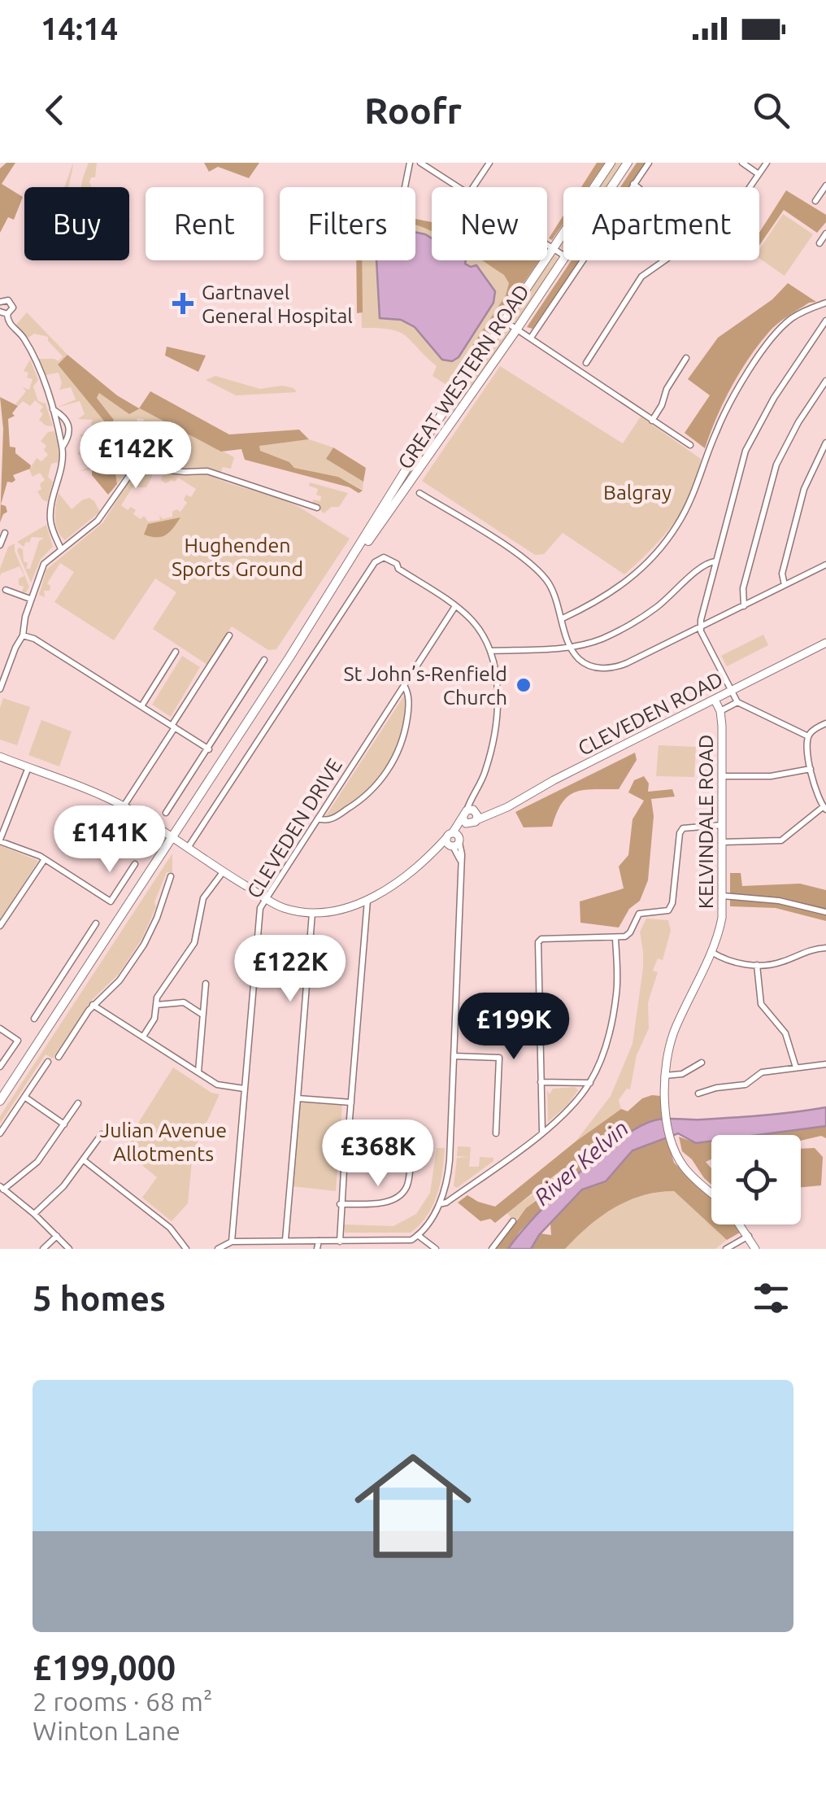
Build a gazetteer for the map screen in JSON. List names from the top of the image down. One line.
{"streets":{"main road":["GREAT WESTERN ROAD"],"street":["CLEVEDEN ROAD","KELVINDALE ROAD","CLEVEDEN DRIVE"]},"crossings":[["CLEVEDEN ROAD","KELVINDALE ROAD"]],"water":["River Kelvin"],"parks":["Balgray","Hughenden Sports Ground","Julian Avenue Allotments"],"places":{"health":["Gartnavel General Hospital"],"other":["St John’s-Renfield Church"]},"page":{"status":"14:14","header":"Roofr","chip":["Buy","Rent","Filters","New","Apartment"],"price":["£142K","£141K","£122K","£199K","£368K"],"heading":"5 homes","list":[{"name":"£199,000","note":"2 rooms · 68 m² · Winton Lane"}]}}
